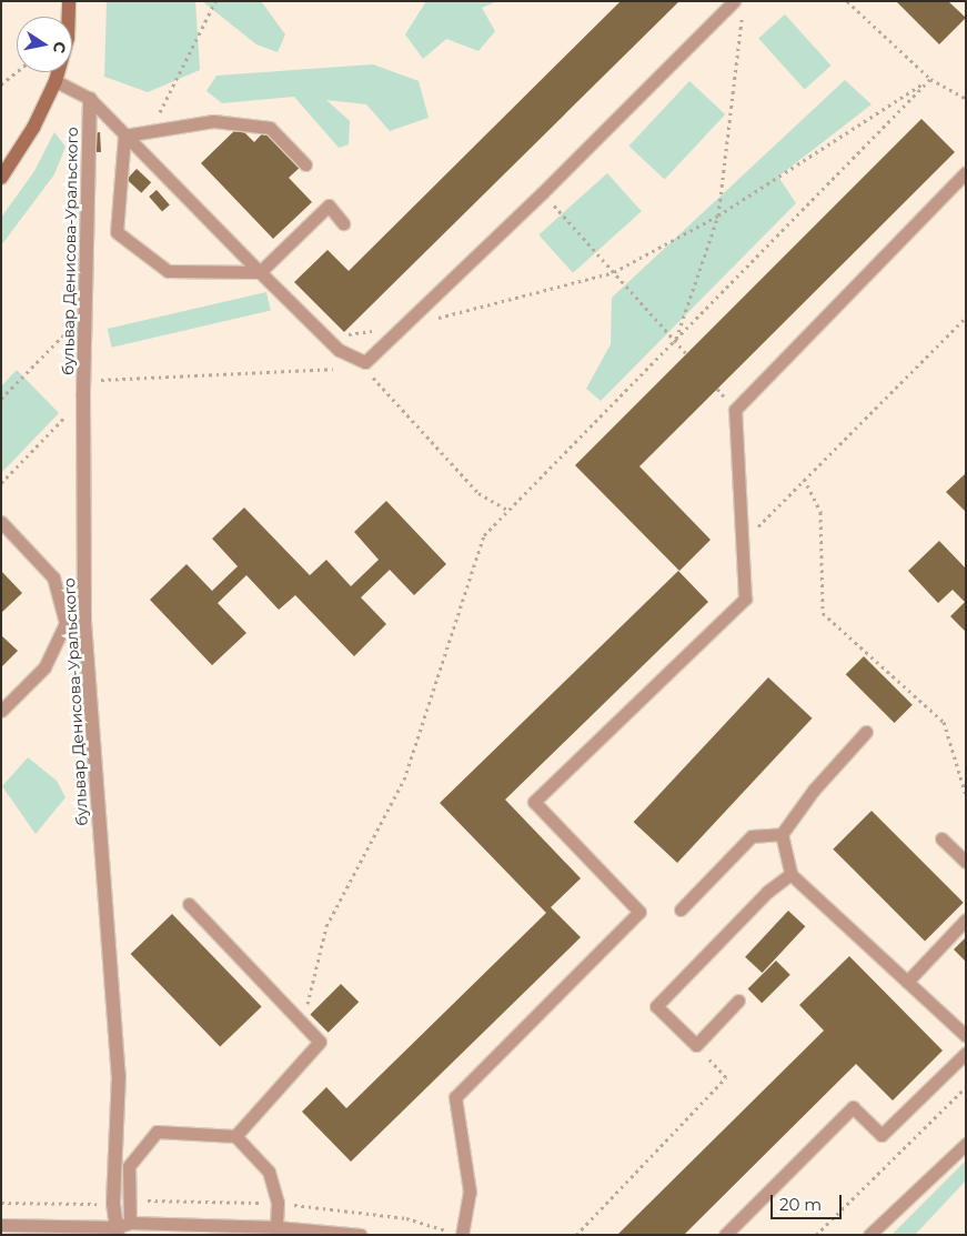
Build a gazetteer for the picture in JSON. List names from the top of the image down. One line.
{"streets":{"street":["бульвар Денисова-Уральского"]},"scale_bar":"20 m","north":"right"}
